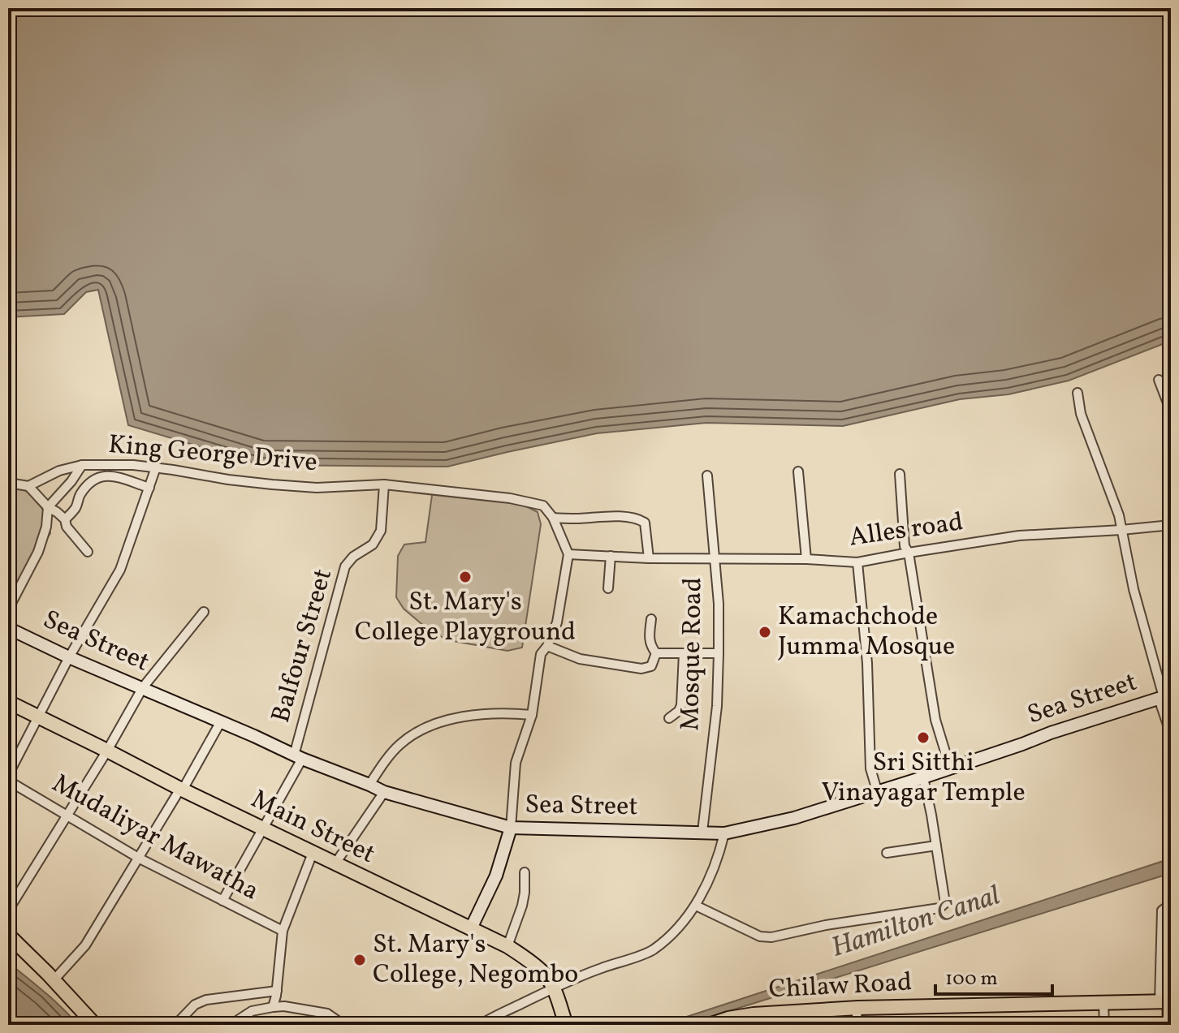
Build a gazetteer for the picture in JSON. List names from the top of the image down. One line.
{"streets":{"main road":["Main Street","Chilaw Road"],"street":["King George Drive","Alles road","Sea Street","Balfour Street","Mosque Road","Mudaliyar Mawatha"]},"crossings":[["King George Drive","Balfour Street"],["Alles road","Mosque Road"],["Sea Street","Balfour Street"],["Sea Street","Mosque Road"],["Balfour Street","Main Street"],["Balfour Street","Mudaliyar Mawatha"]],"water":["Hamilton Canal"],"places":["St. Mary's College Playground","Kamachchode Jumma Mosque","Sri Sitthi Vinayagar Temple","St. Mary's College, Negombo"],"scale_bar":"100 m"}
